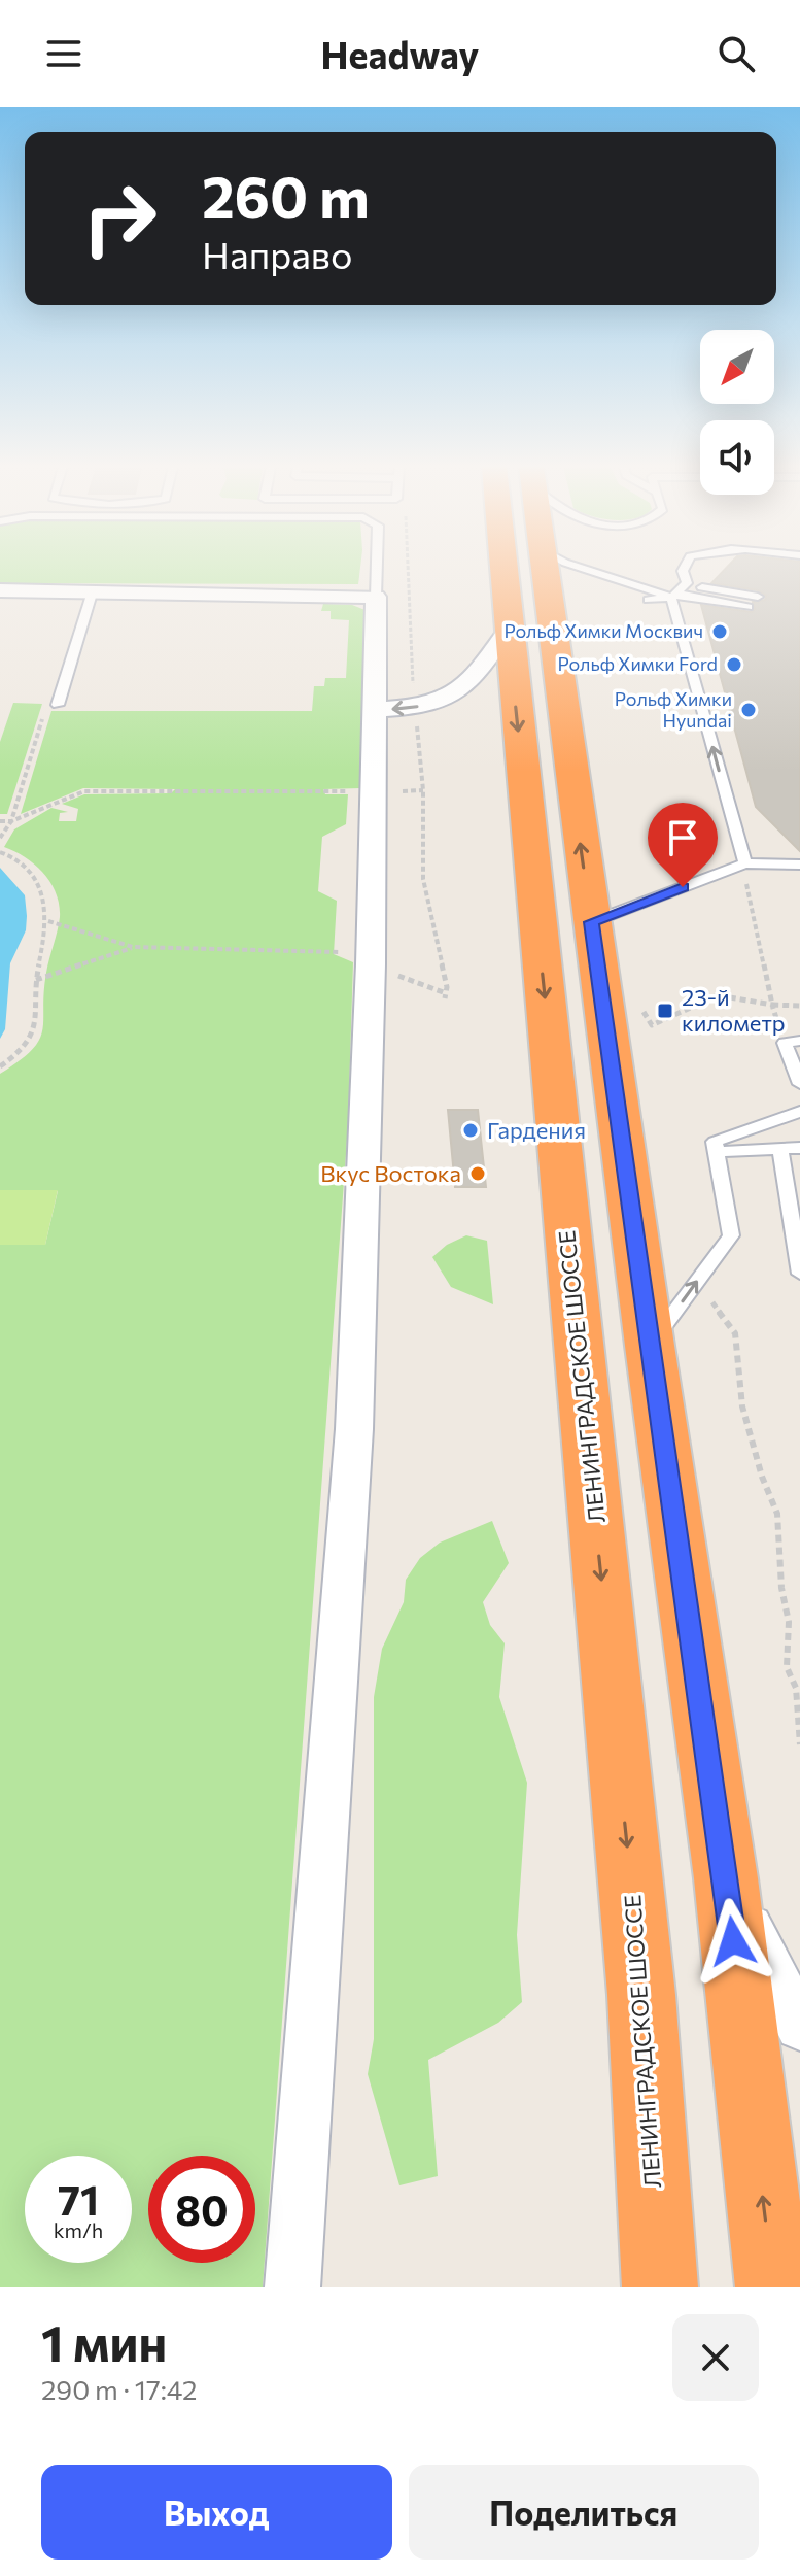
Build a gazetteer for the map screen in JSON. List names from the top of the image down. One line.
{"streets":{"highway":["ЛЕНИНГРАДСКОЕ ШОССЕ"]},"places":{"other":["Рольф Химки Москвич","Рольф Химки Ford","Рольф Химки Hyundai","Гардения","Вкус Востока"],"transit":["23-й километр"]},"north":"bottom left","page":{"header":"Headway","turn":["260 m","Направо"],"speed":"71 km/h","limit":"80","heading":["1 мин","290 m · 17:42"],"buttons":["Выход","Поделиться"]}}
